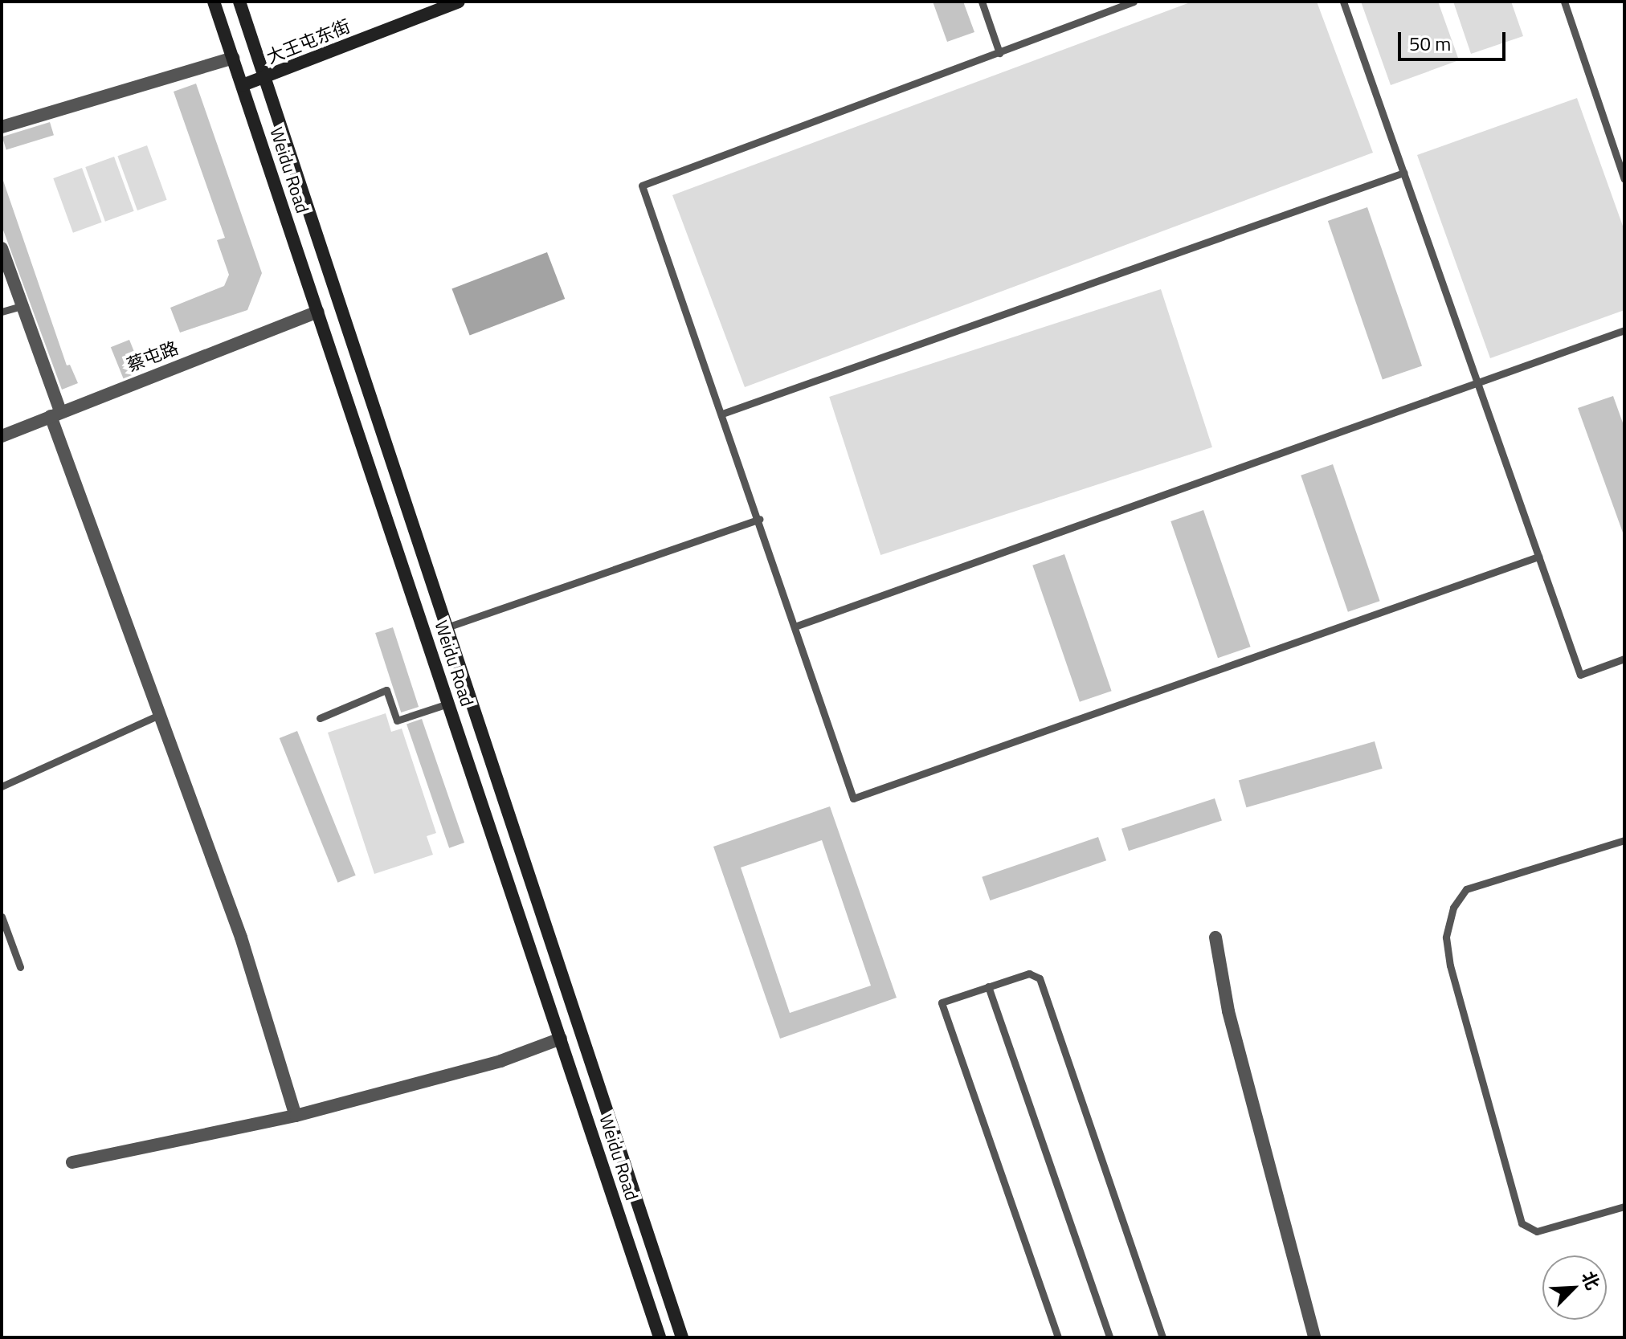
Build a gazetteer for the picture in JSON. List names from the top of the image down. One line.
{"streets":{"main road":["大王屯东街","Weidu Road"],"street":["蔡屯路"]},"crossings":[["大王屯东街","Weidu Road"],["Weidu Road","蔡屯路"]],"scale_bar":"50 m","north":"top right"}
